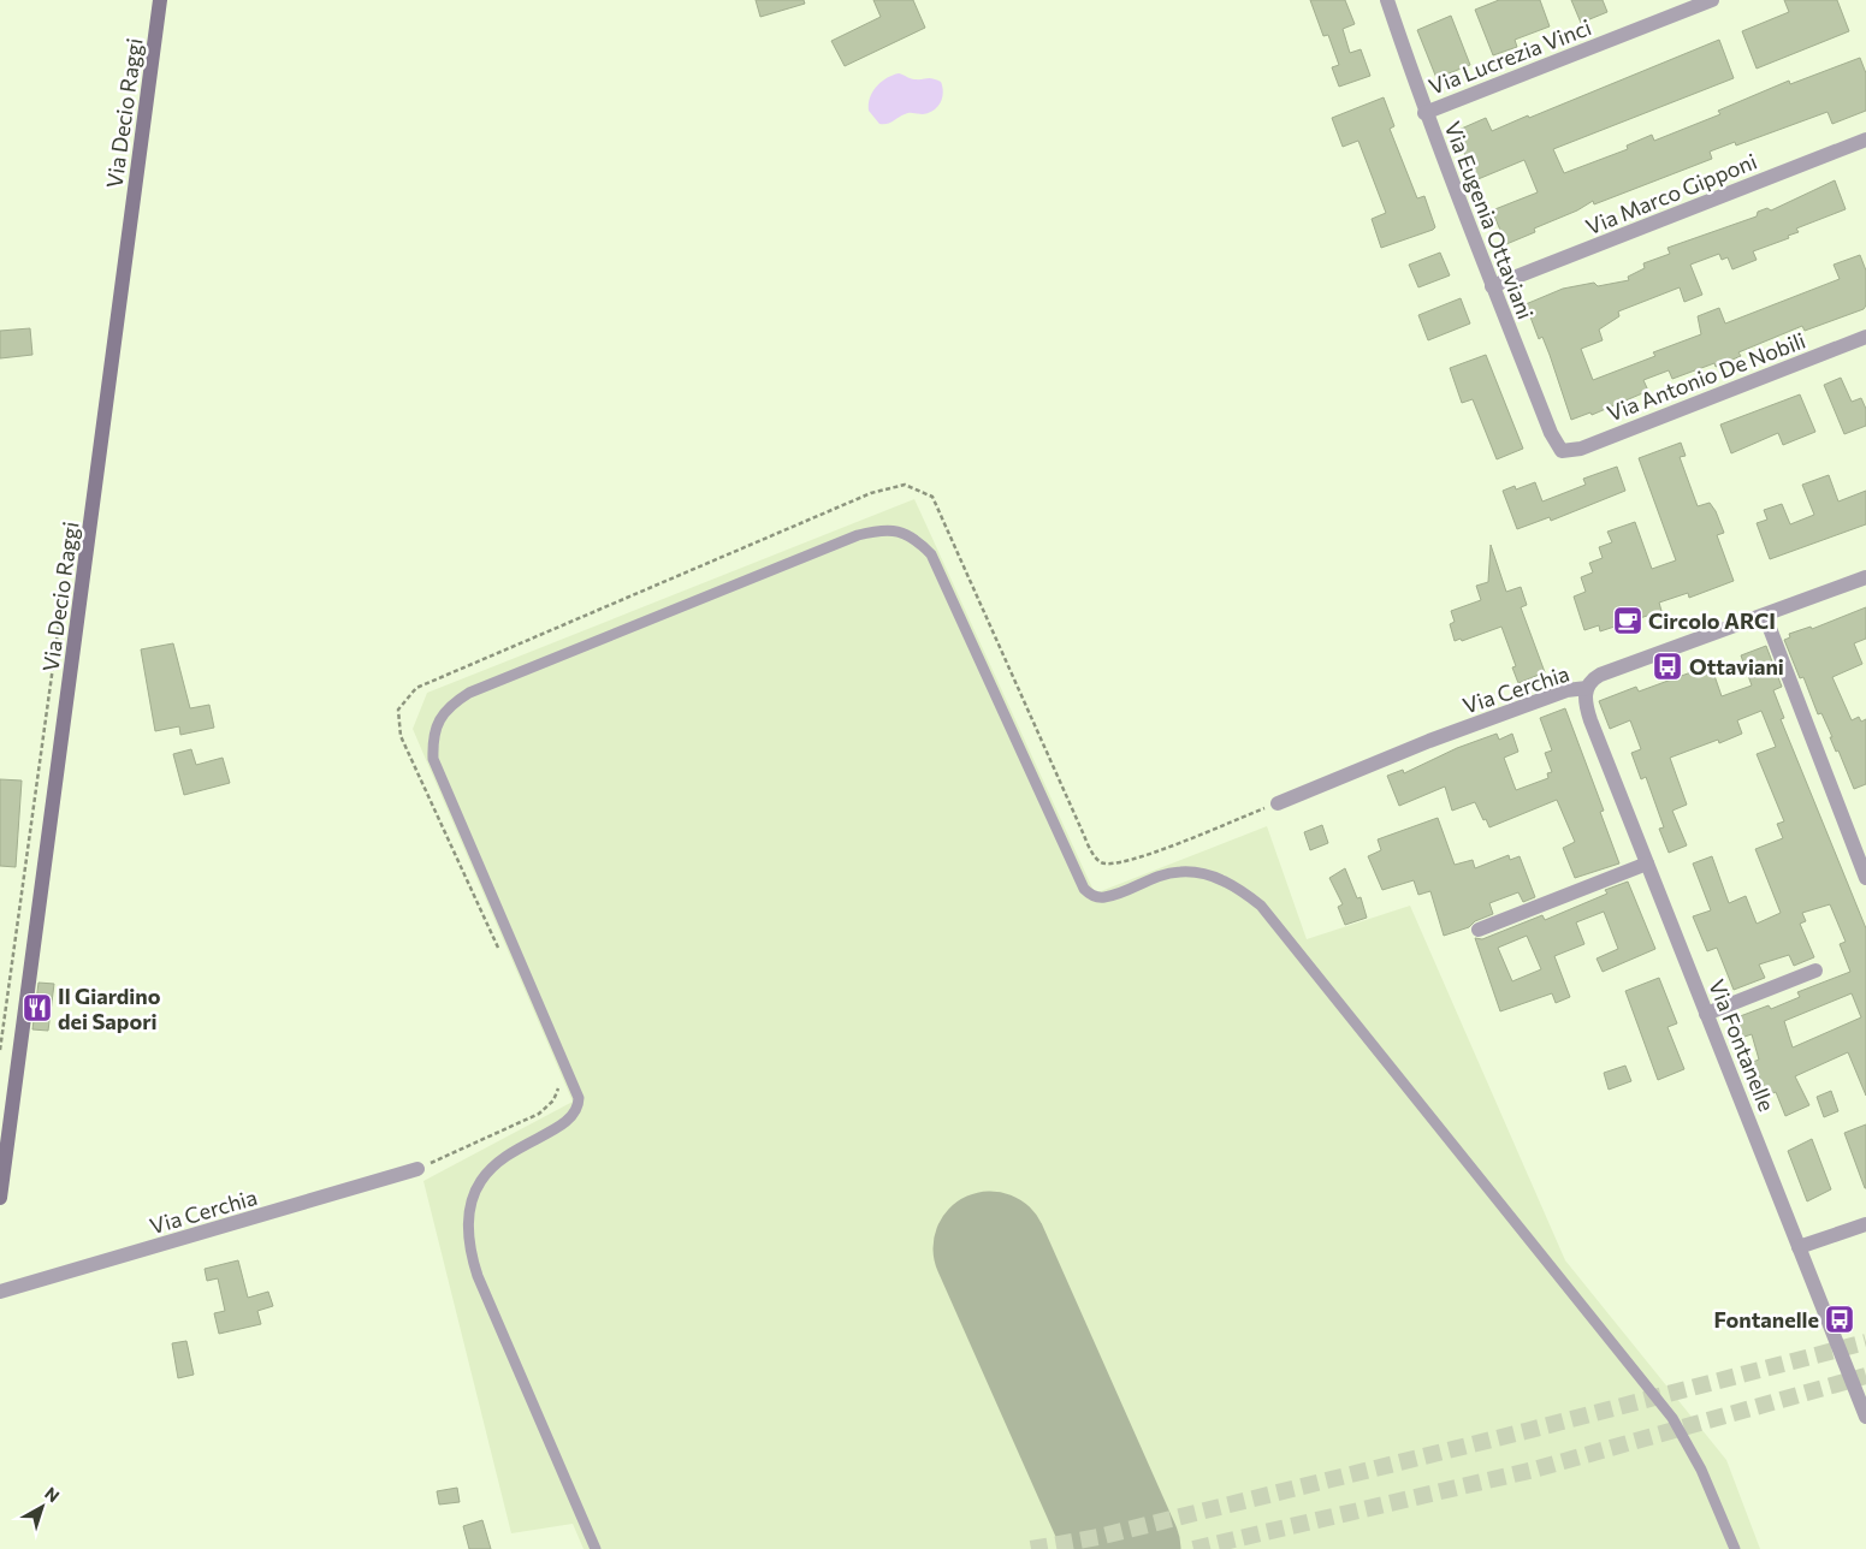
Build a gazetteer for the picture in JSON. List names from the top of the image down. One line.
{"streets":{"main road":["Via Decio Raggi"],"street":["Via Lucrezia Vinci","Via Marco Gipponi","Via Eugenia Ottaviani","Via Antonio De Nobili","Via Cerchia","Via Fontanelle"]},"crossings":[["Via Lucrezia Vinci","Via Eugenia Ottaviani"],["Via Marco Gipponi","Via Eugenia Ottaviani"],["Via Eugenia Ottaviani","Via Antonio De Nobili"],["Via Cerchia","Via Fontanelle"]],"places":{"cafe":["Circolo ARCI"],"bus stop":["Ottaviani","Fontanelle"],"restaurant":["Il Giardino dei Sapori"]},"north":"top right"}
